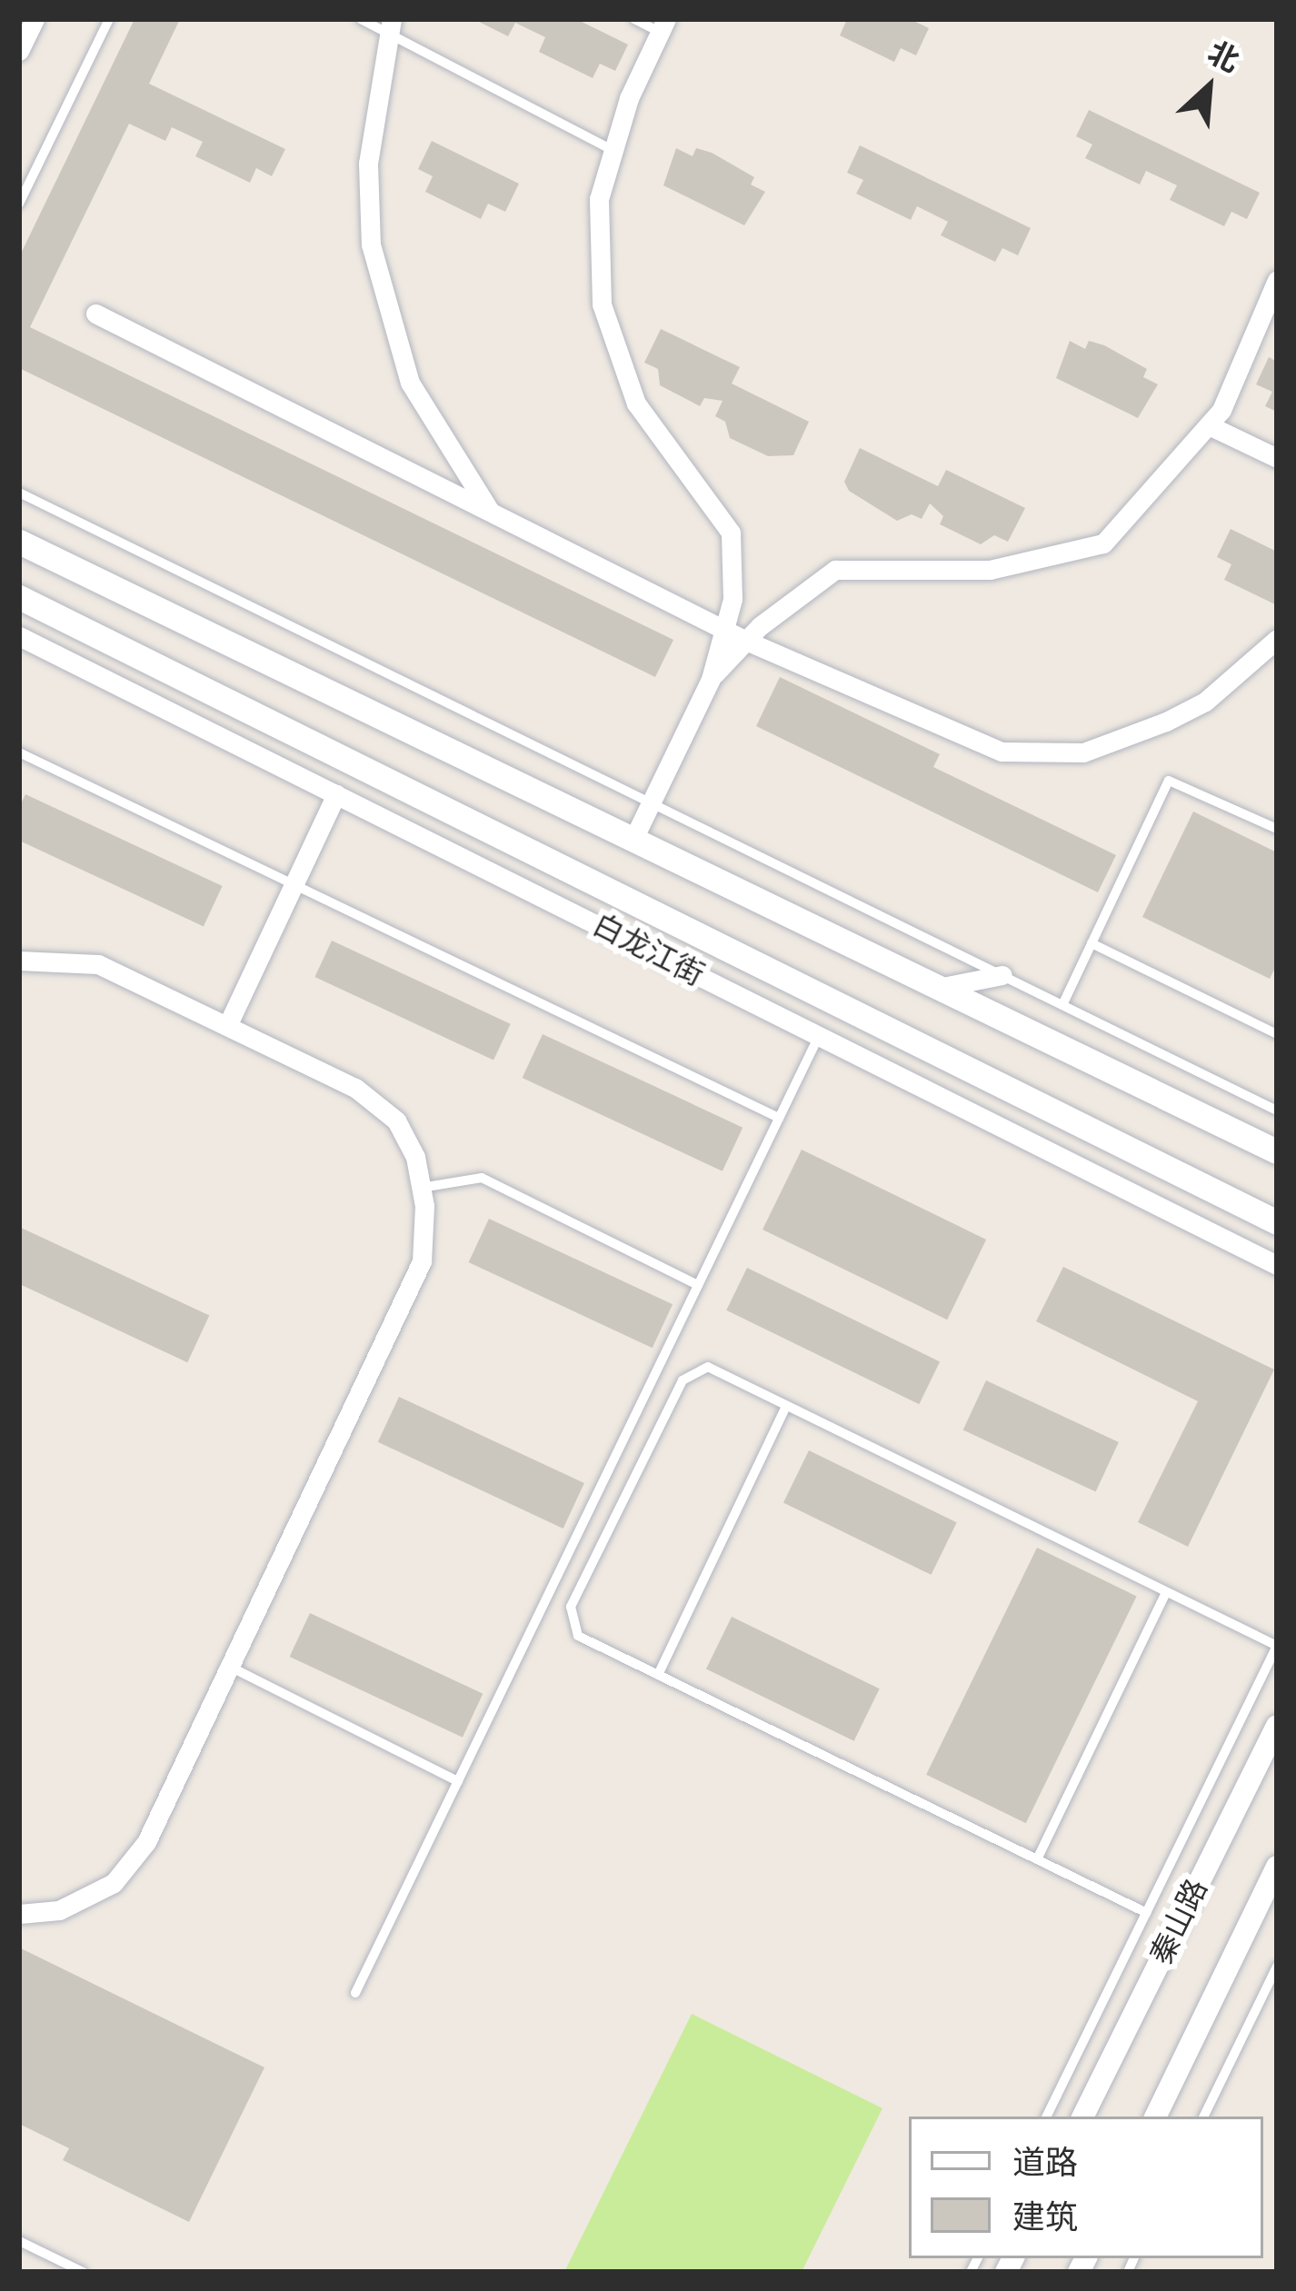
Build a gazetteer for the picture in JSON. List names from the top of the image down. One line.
{"streets":{"main road":["白龙江街"],"street":["秦山路"]},"legend":["道路","建筑"],"north":"top right"}
